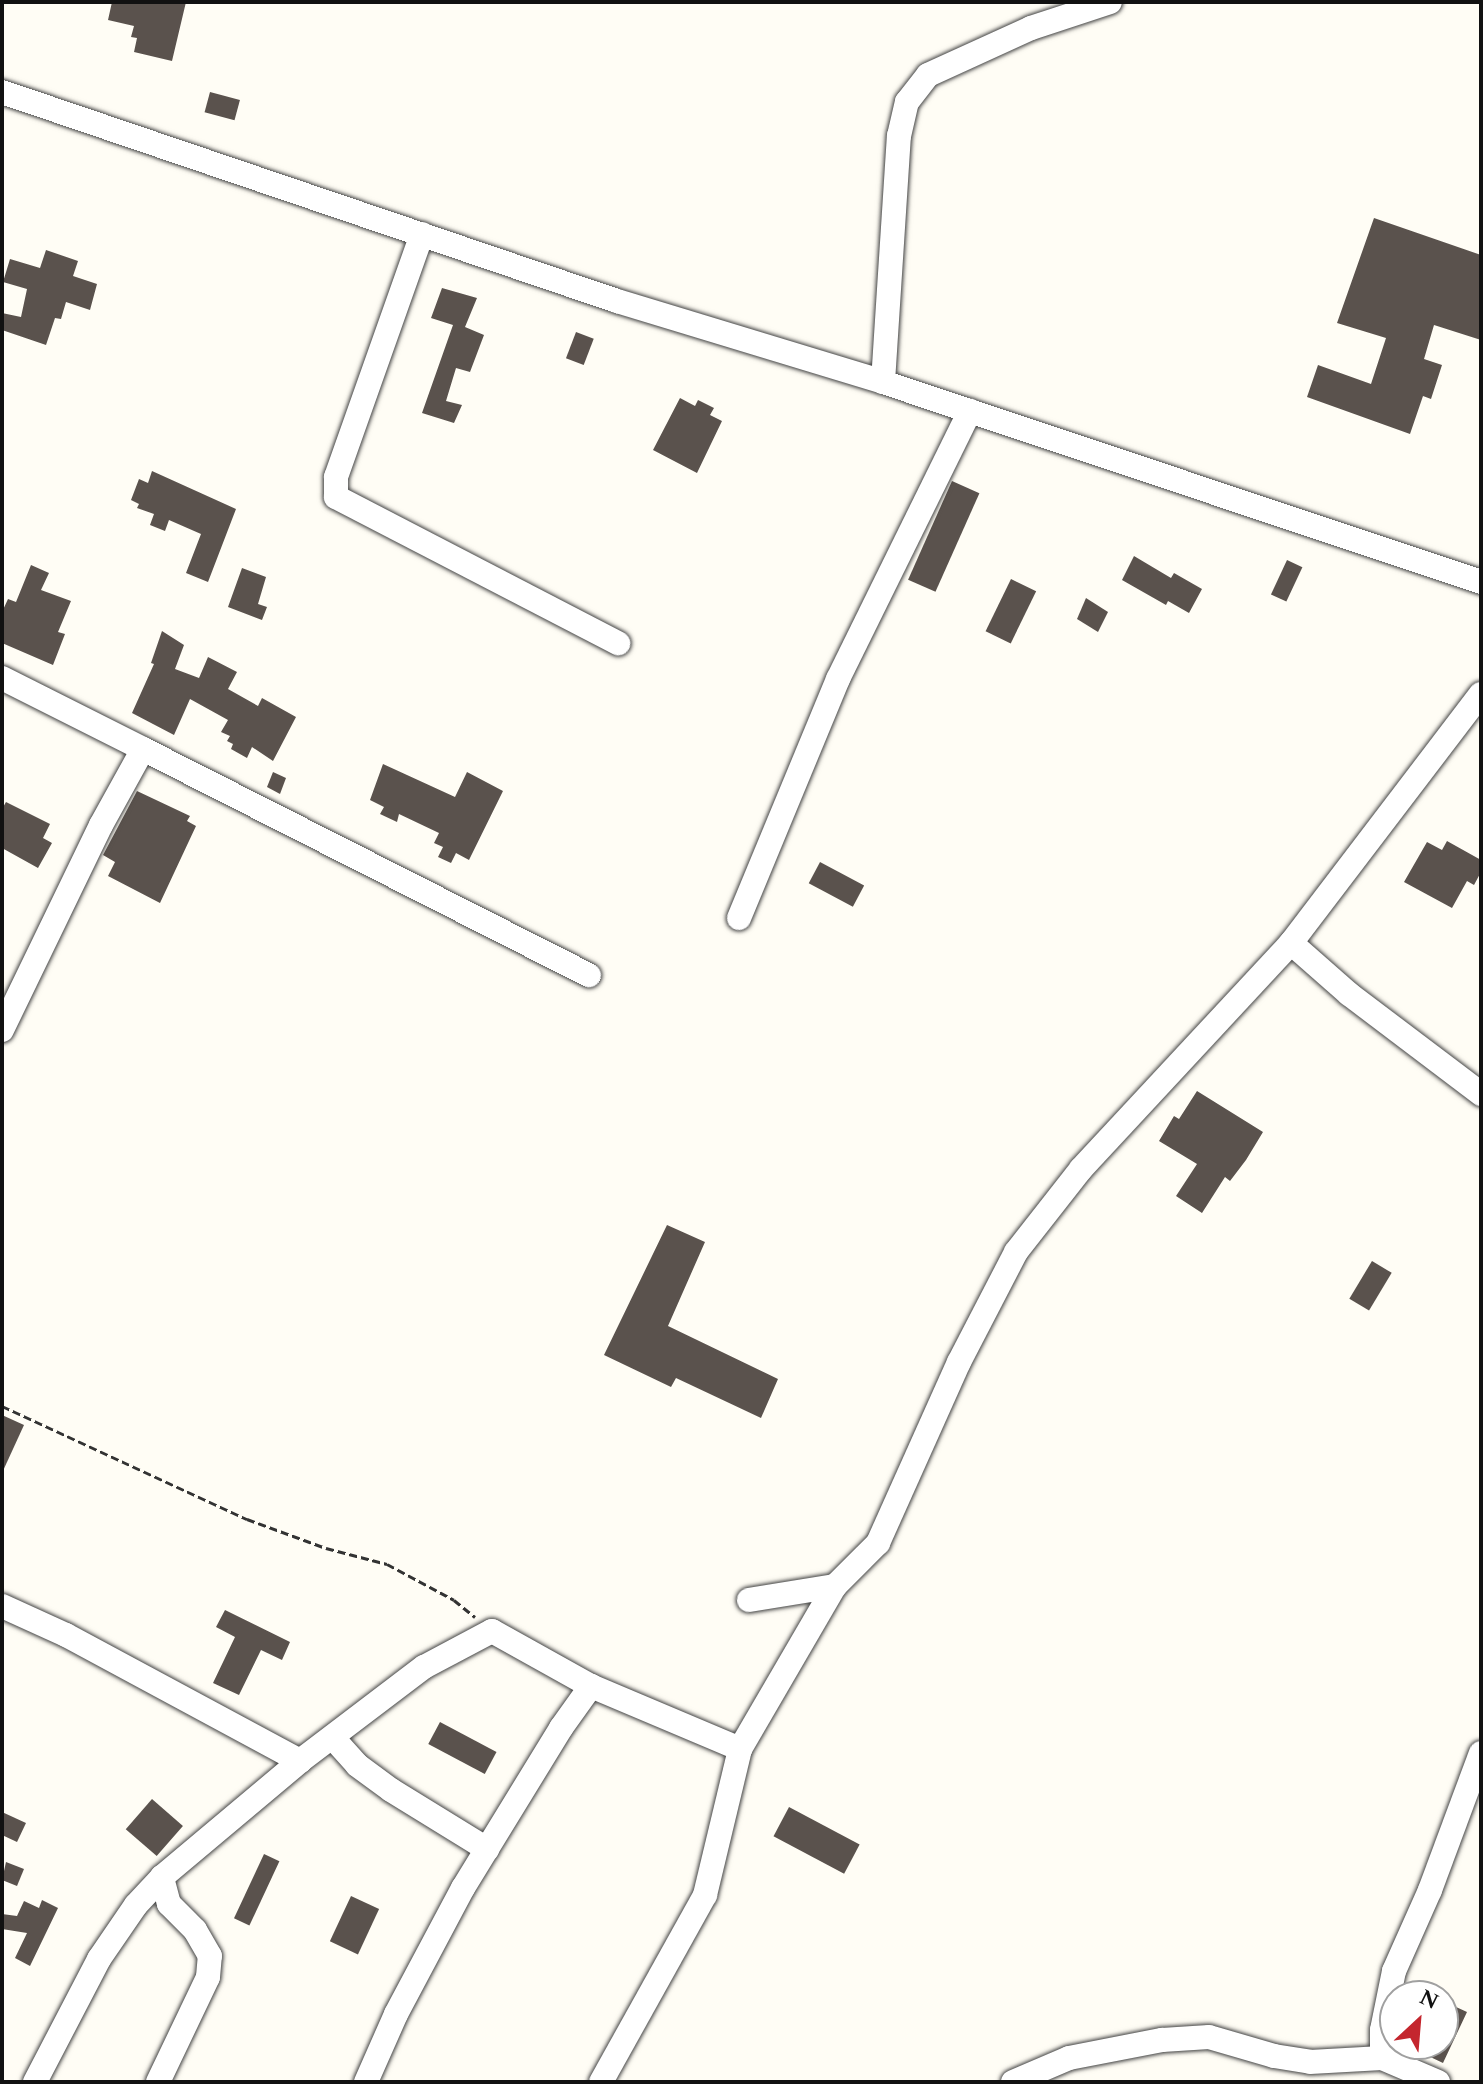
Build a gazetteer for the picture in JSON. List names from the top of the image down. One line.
{"north":"top right"}
